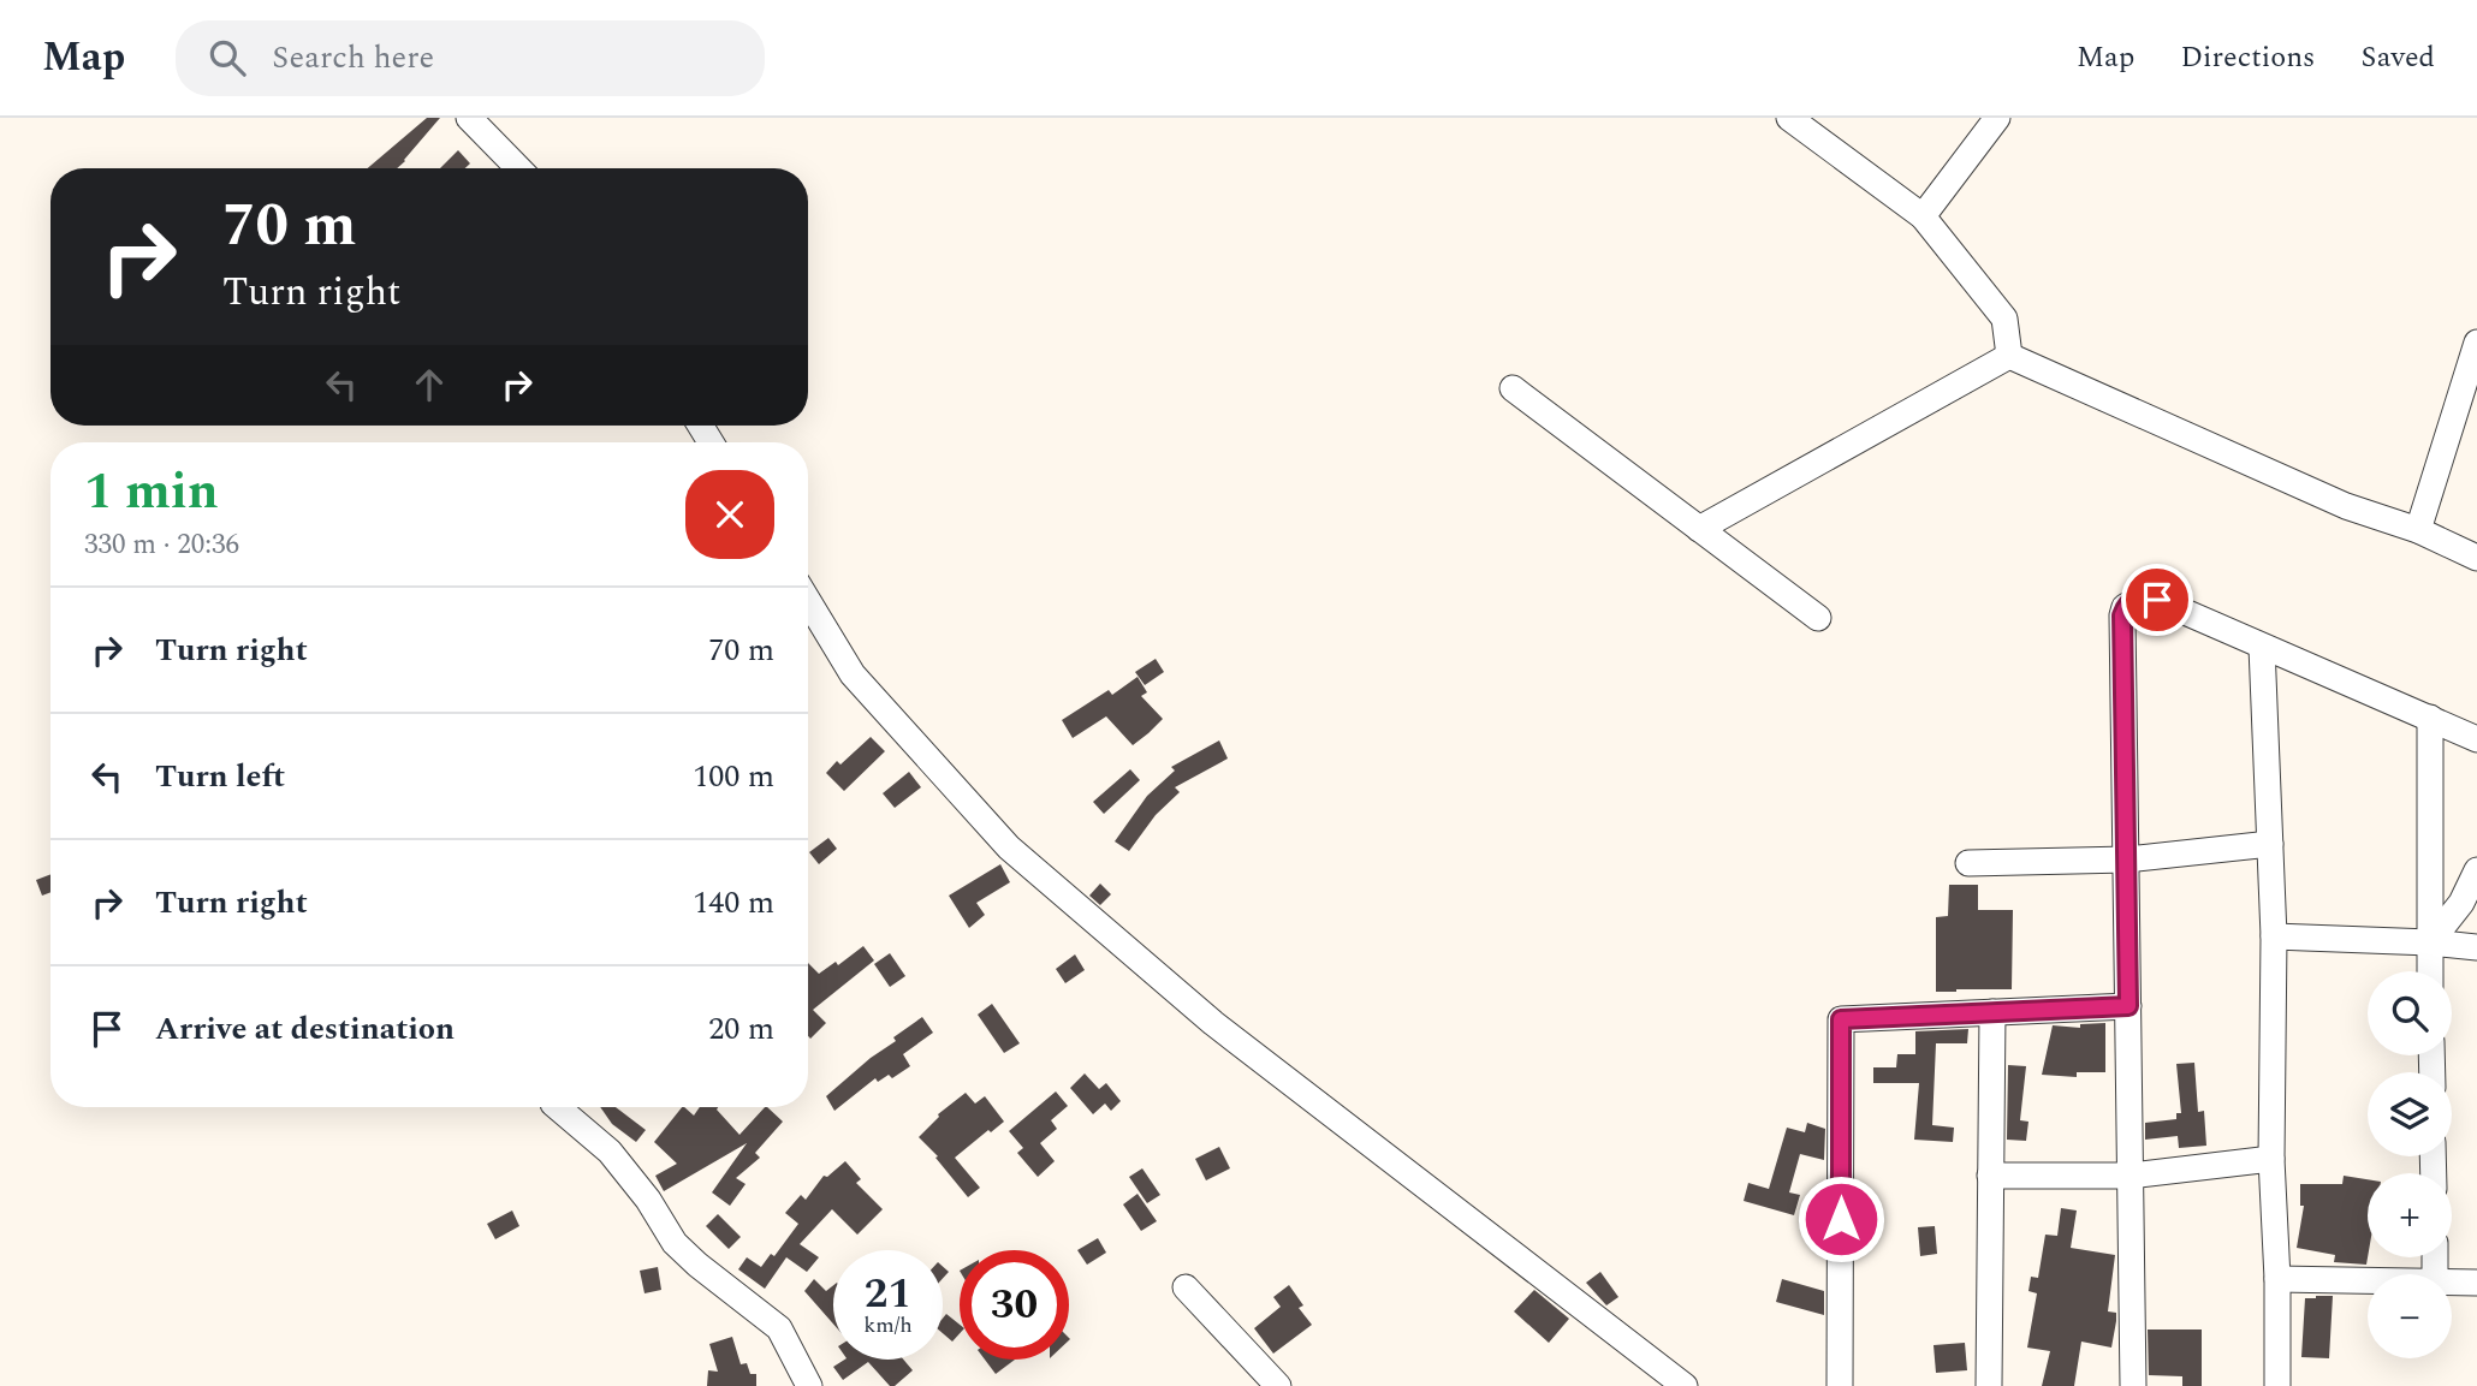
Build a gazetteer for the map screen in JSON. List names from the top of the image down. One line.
{"page":{"header":"Map","search":"Search here","nav":["Map","Directions","Saved"],"turn":["70 m","Turn right"],"heading":["1 min","330 m · 20:36"],"list":[{"name":"Turn right","value":"70 m"},{"name":"Turn left","value":"100 m"},{"name":"Turn right","value":"140 m"},{"name":"Arrive at destination","value":"20 m"}],"map_buttons":["+","−"],"speed":"21 km/h","limit":"30"}}
